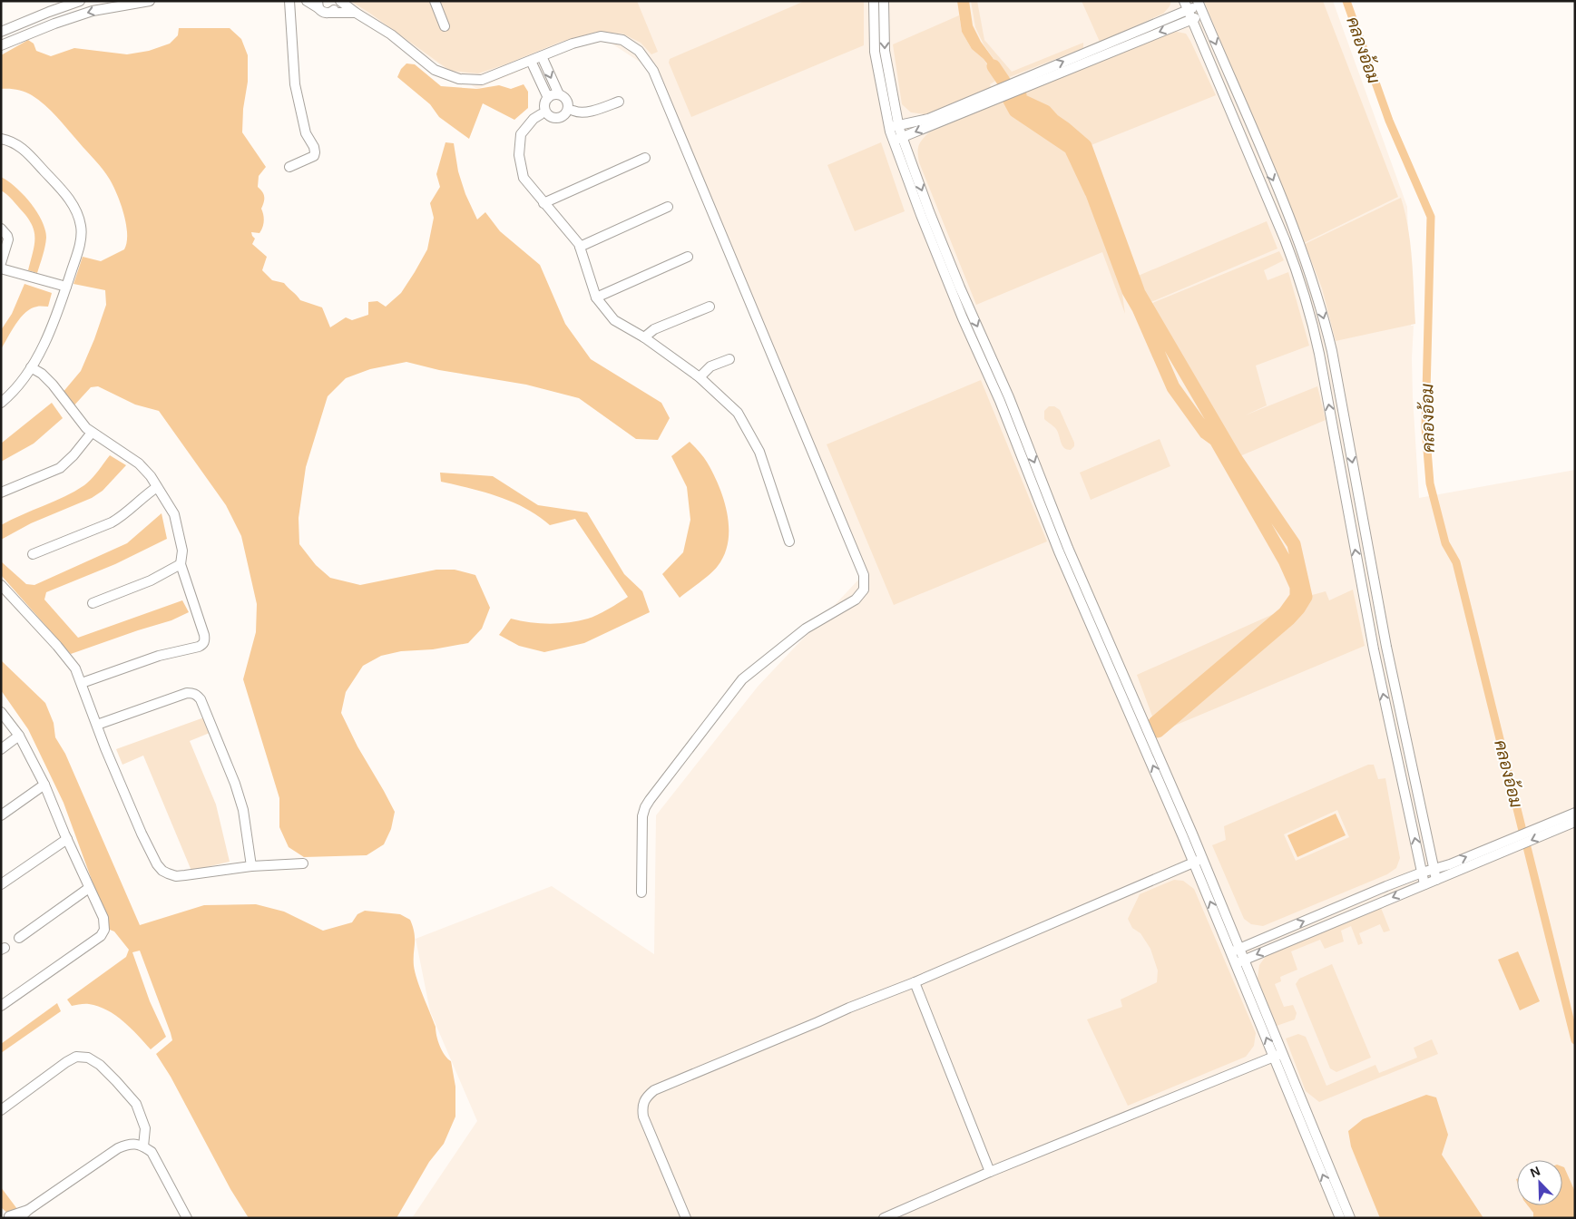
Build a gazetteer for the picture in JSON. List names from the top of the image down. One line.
{"water":["คลองอ้อม"],"north":"top left"}
